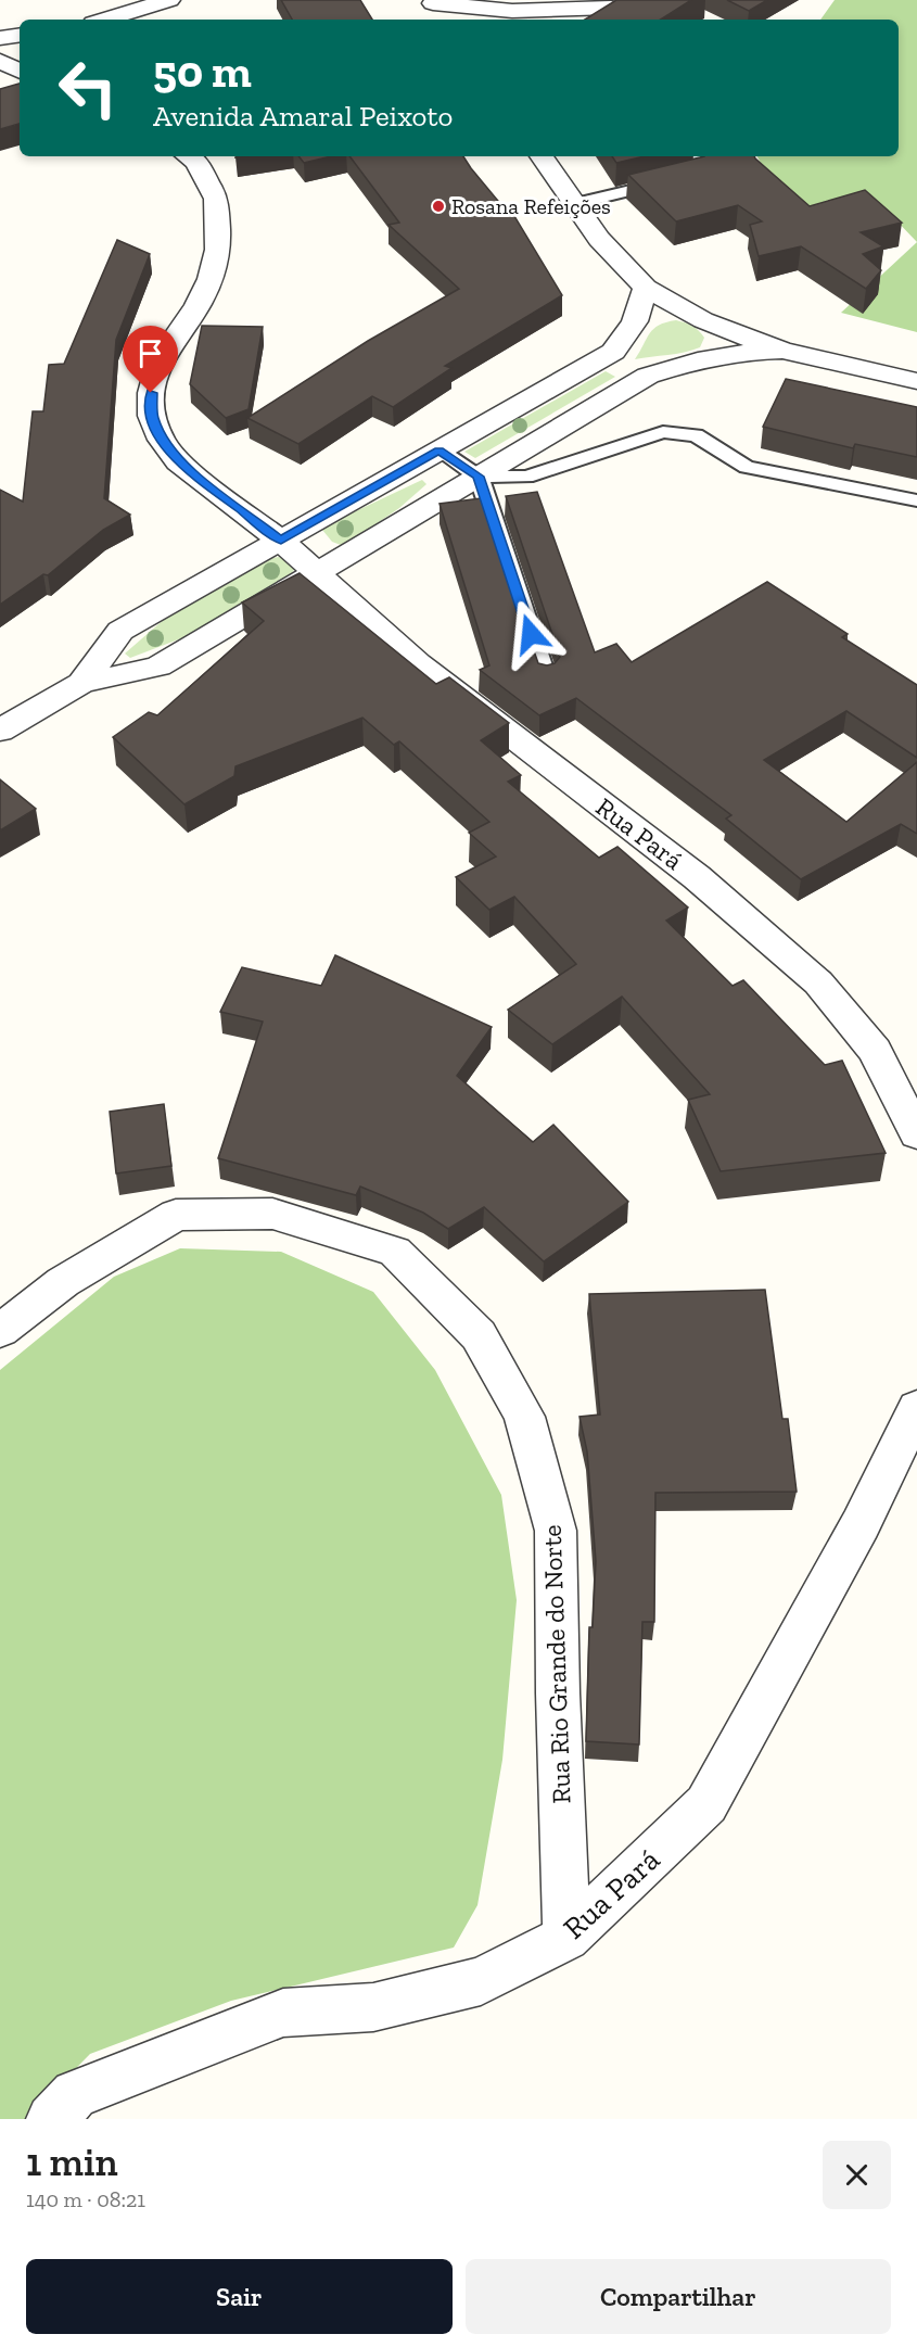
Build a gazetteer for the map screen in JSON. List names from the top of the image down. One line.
{"streets":{"street":["Rua Pará","Rua Rio Grande do Norte"]},"crossings":[["Rua Pará","Rua Rio Grande do Norte"]],"places":["Rosana Refeições"],"page":{"turn":["50 m","Avenida Amaral Peixoto"],"heading":["1 min","140 m · 08:21"],"buttons":["Sair","Compartilhar"]}}
